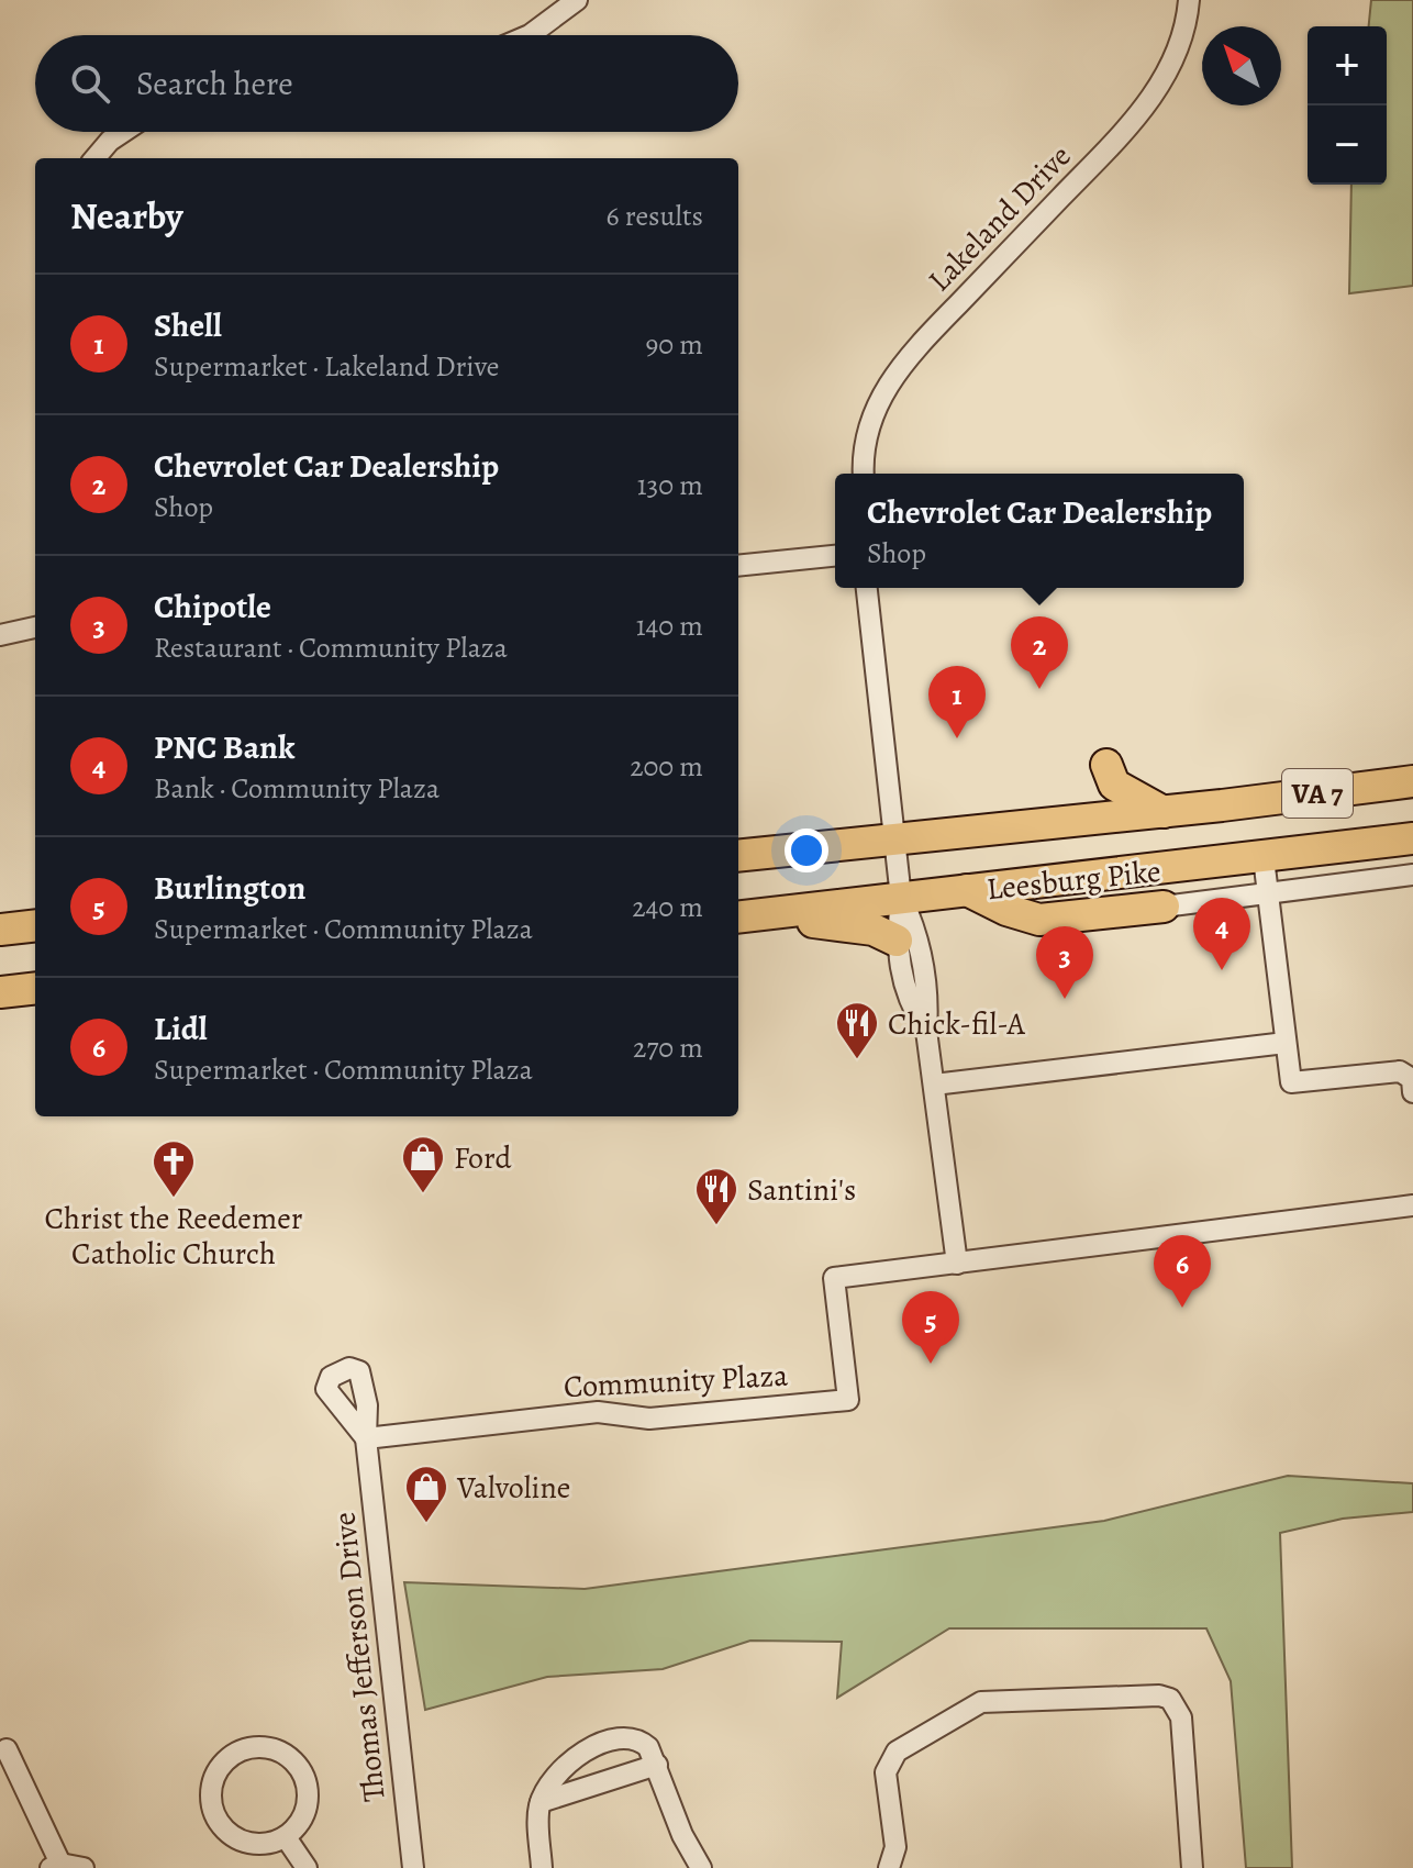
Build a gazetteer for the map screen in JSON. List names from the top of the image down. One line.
{"streets":{"highway":["VA 7","Leesburg Pike"],"street":["Lakeland Drive","Community Plaza","Thomas Jefferson Drive"]},"crossings":[["Community Plaza","Thomas Jefferson Drive"]],"places":{"restaurant":["Chick-fil-A","Santini's"],"shop":["Ford","Valvoline"],"church":["Christ the Reedemer Catholic Church"]},"north":"top left","page":{"map_buttons":["+","−"],"search":"Search here","heading":["Nearby","6 results"],"list":[{"mark":"1","name":"Shell","note":"Supermarket · Lakeland Drive","value":"90 m"},{"mark":"2","name":"Chevrolet Car Dealership","note":"Shop","value":"130 m"},{"mark":"3","name":"Chipotle","note":"Restaurant · Community Plaza","value":"140 m"},{"mark":"4","name":"PNC Bank","note":"Bank · Community Plaza","value":"200 m"},{"mark":"5","name":"Burlington","note":"Supermarket · Community Plaza","value":"240 m"},{"mark":"6","name":"Lidl","note":"Supermarket · Community Plaza","value":"270 m"}],"popup":["Chevrolet Car Dealership","Shop"],"pins":["2","1","4","3","6","5"]}}
